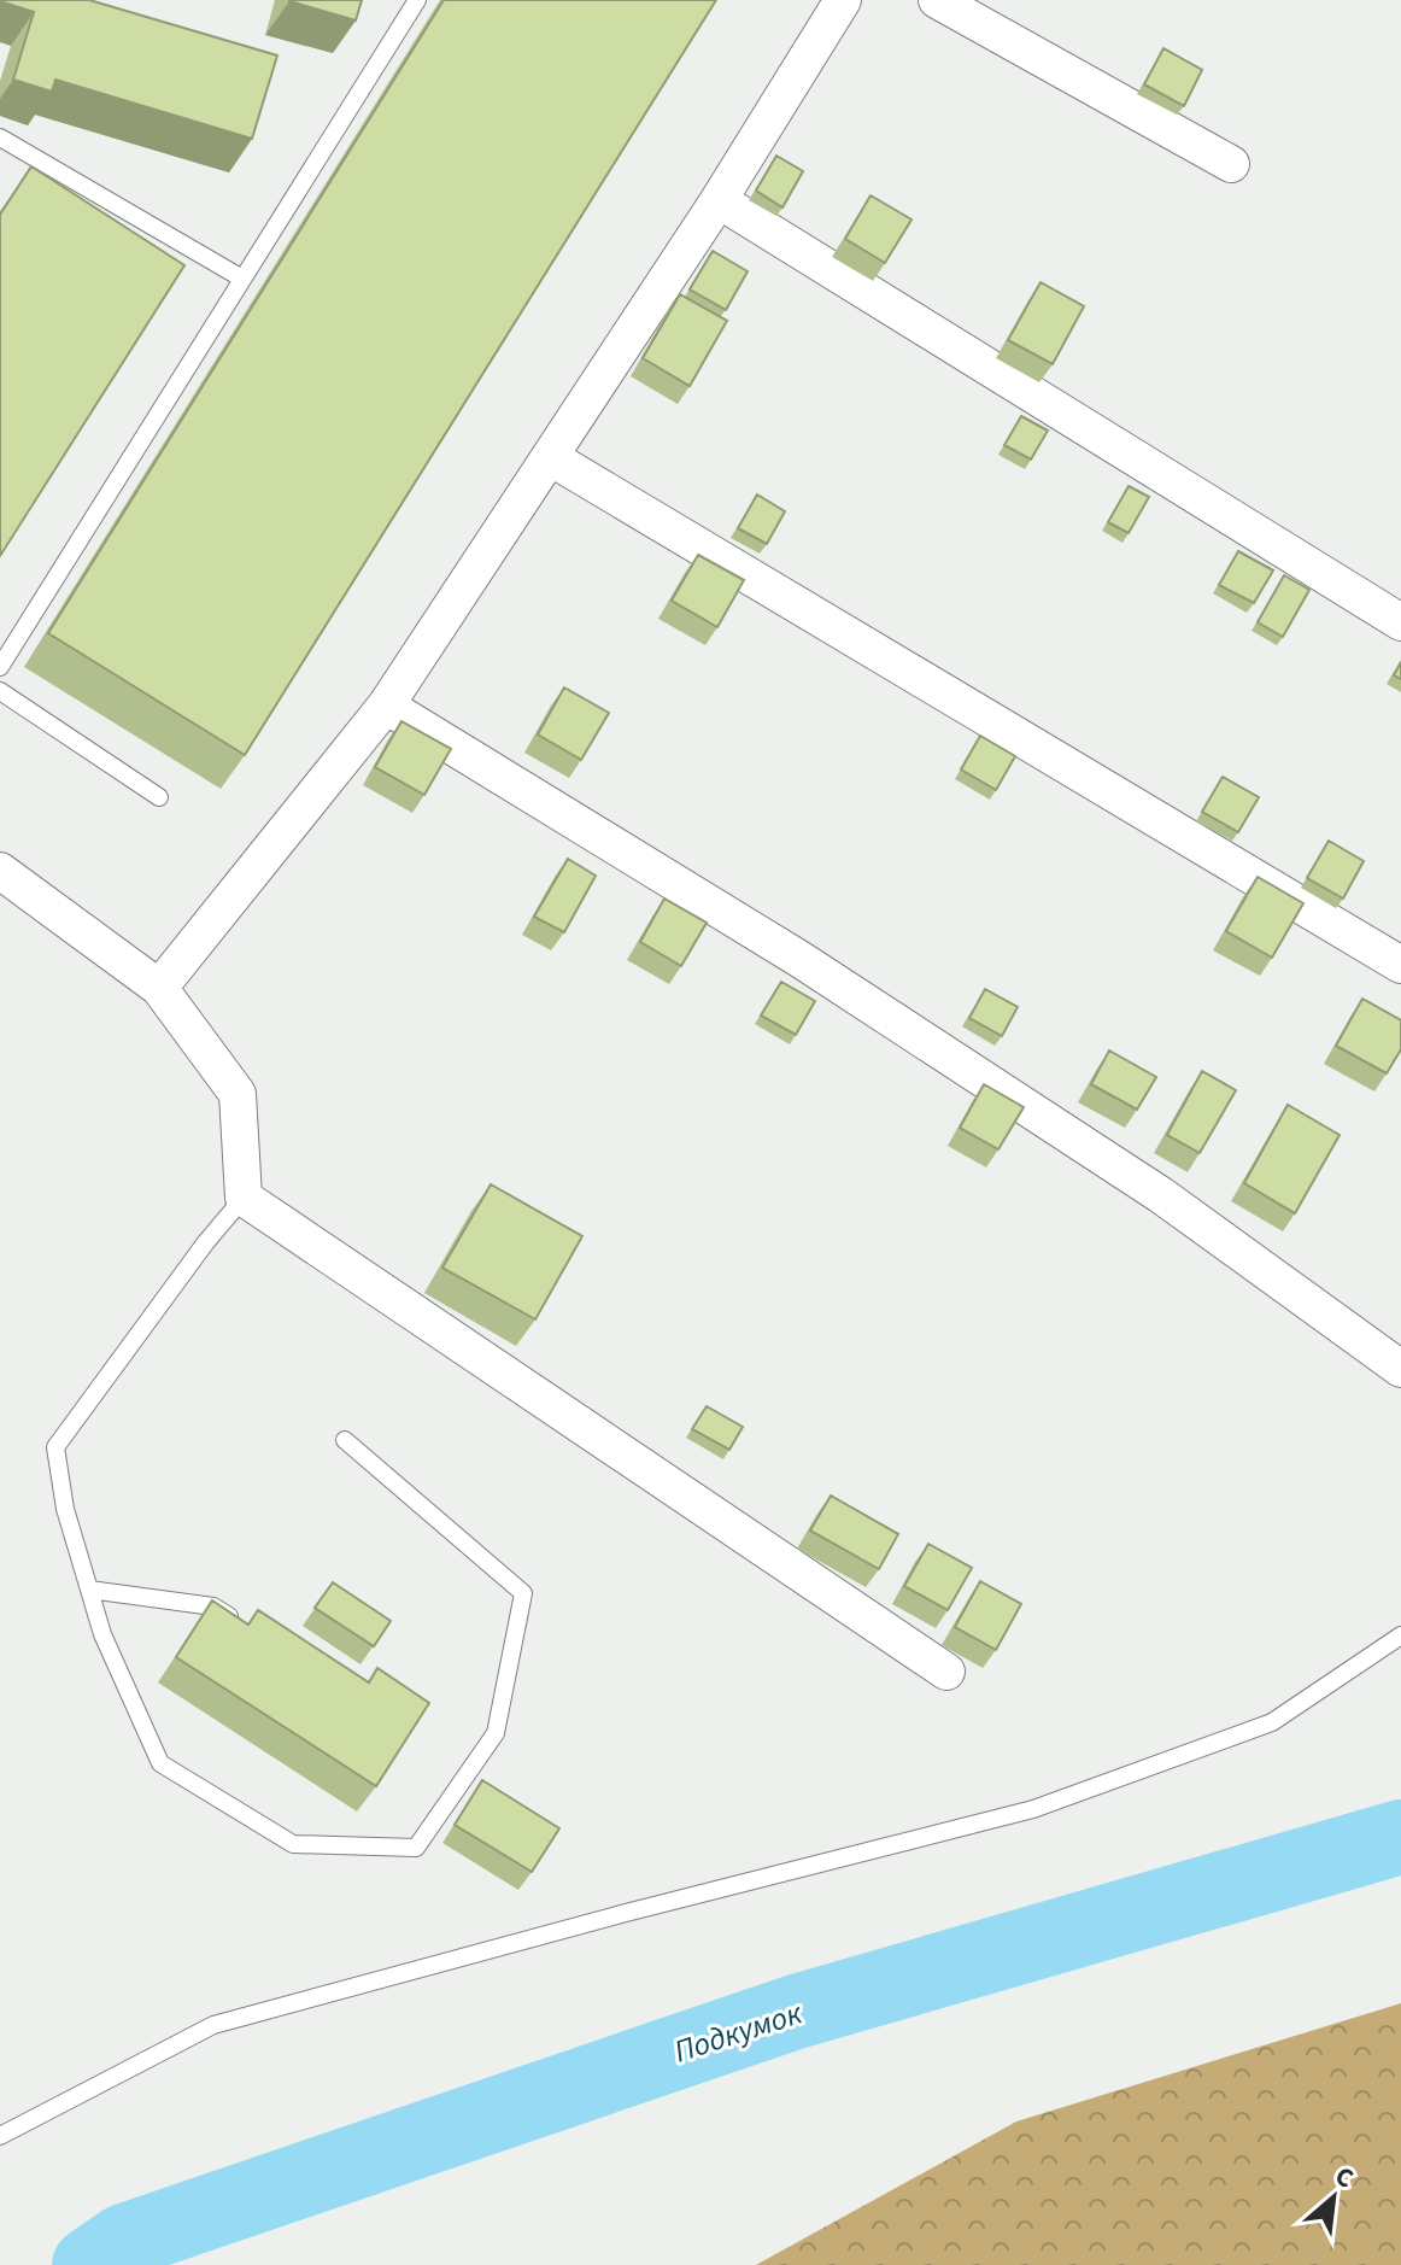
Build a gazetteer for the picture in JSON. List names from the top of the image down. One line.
{"water":["Подкумок"],"north":"top right"}
